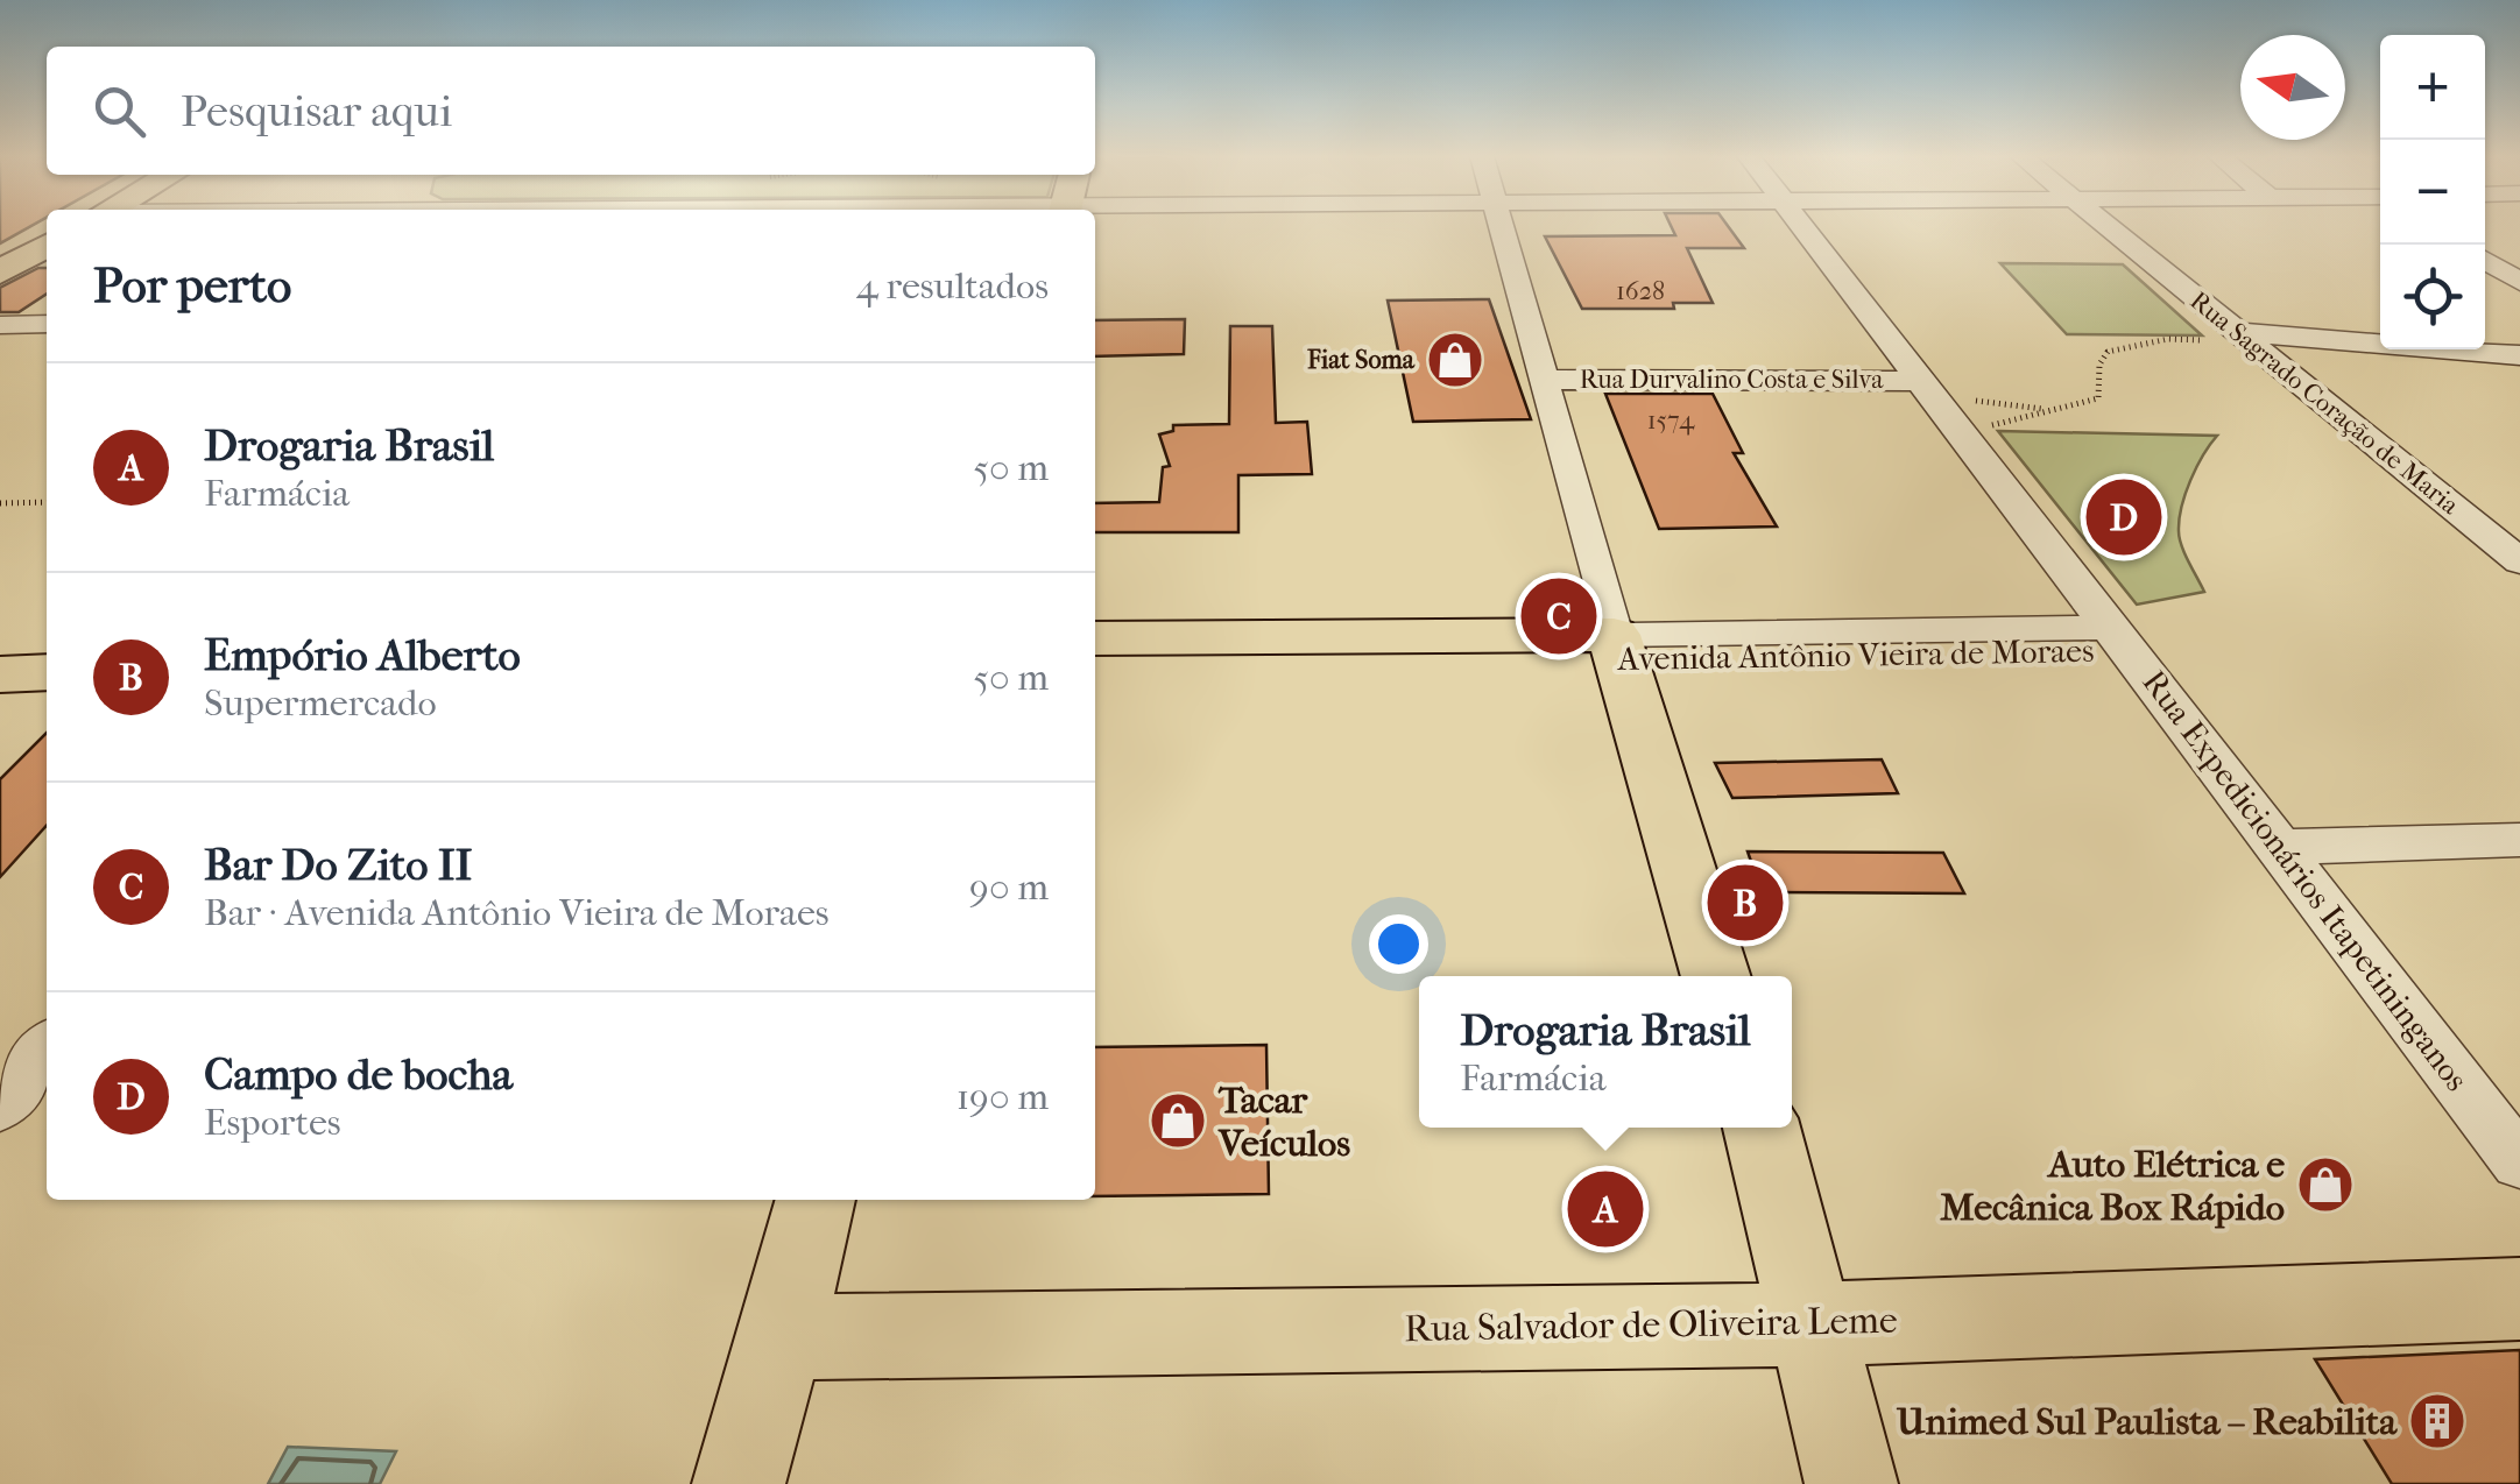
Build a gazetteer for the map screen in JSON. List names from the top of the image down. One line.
{"streets":{"main road":["Avenida Antônio Vieira de Moraes","Rua Salvador de Oliveira Leme"],"street":["Rua Durvalino Costa e Silva","Rua Sagrado Coração de Maria","Rua Expedicionários Itapetininganos"]},"crossings":[["Rua Durvalino Costa e Silva","Rua Expedicionários Itapetininganos"],["Avenida Antônio Vieira de Moraes","Rua Expedicionários Itapetininganos"]],"places":{"shop":["Fiat Soma","Tacar Veículos","Auto Elétrica e Mecânica Box Rápido"],"building":["Unimed Sul Paulista – Reabilita"]},"house_numbers":["1628","1574"],"north":"left","page":{"map_buttons":["+","−"],"search":"Pesquisar aqui","heading":["Por perto","4 resultados"],"list":[{"mark":"A","name":"Drogaria Brasil","note":"Farmácia","value":"50 m"},{"mark":"B","name":"Empório Alberto","note":"Supermercado","value":"50 m"},{"mark":"C","name":"Bar Do Zito II","note":"Bar · Avenida Antônio Vieira de Moraes","value":"90 m"},{"mark":"D","name":"Campo de bocha","note":"Esportes","value":"190 m"}],"pins":["D","C","B","A"],"popup":["Drogaria Brasil","Farmácia"]}}
